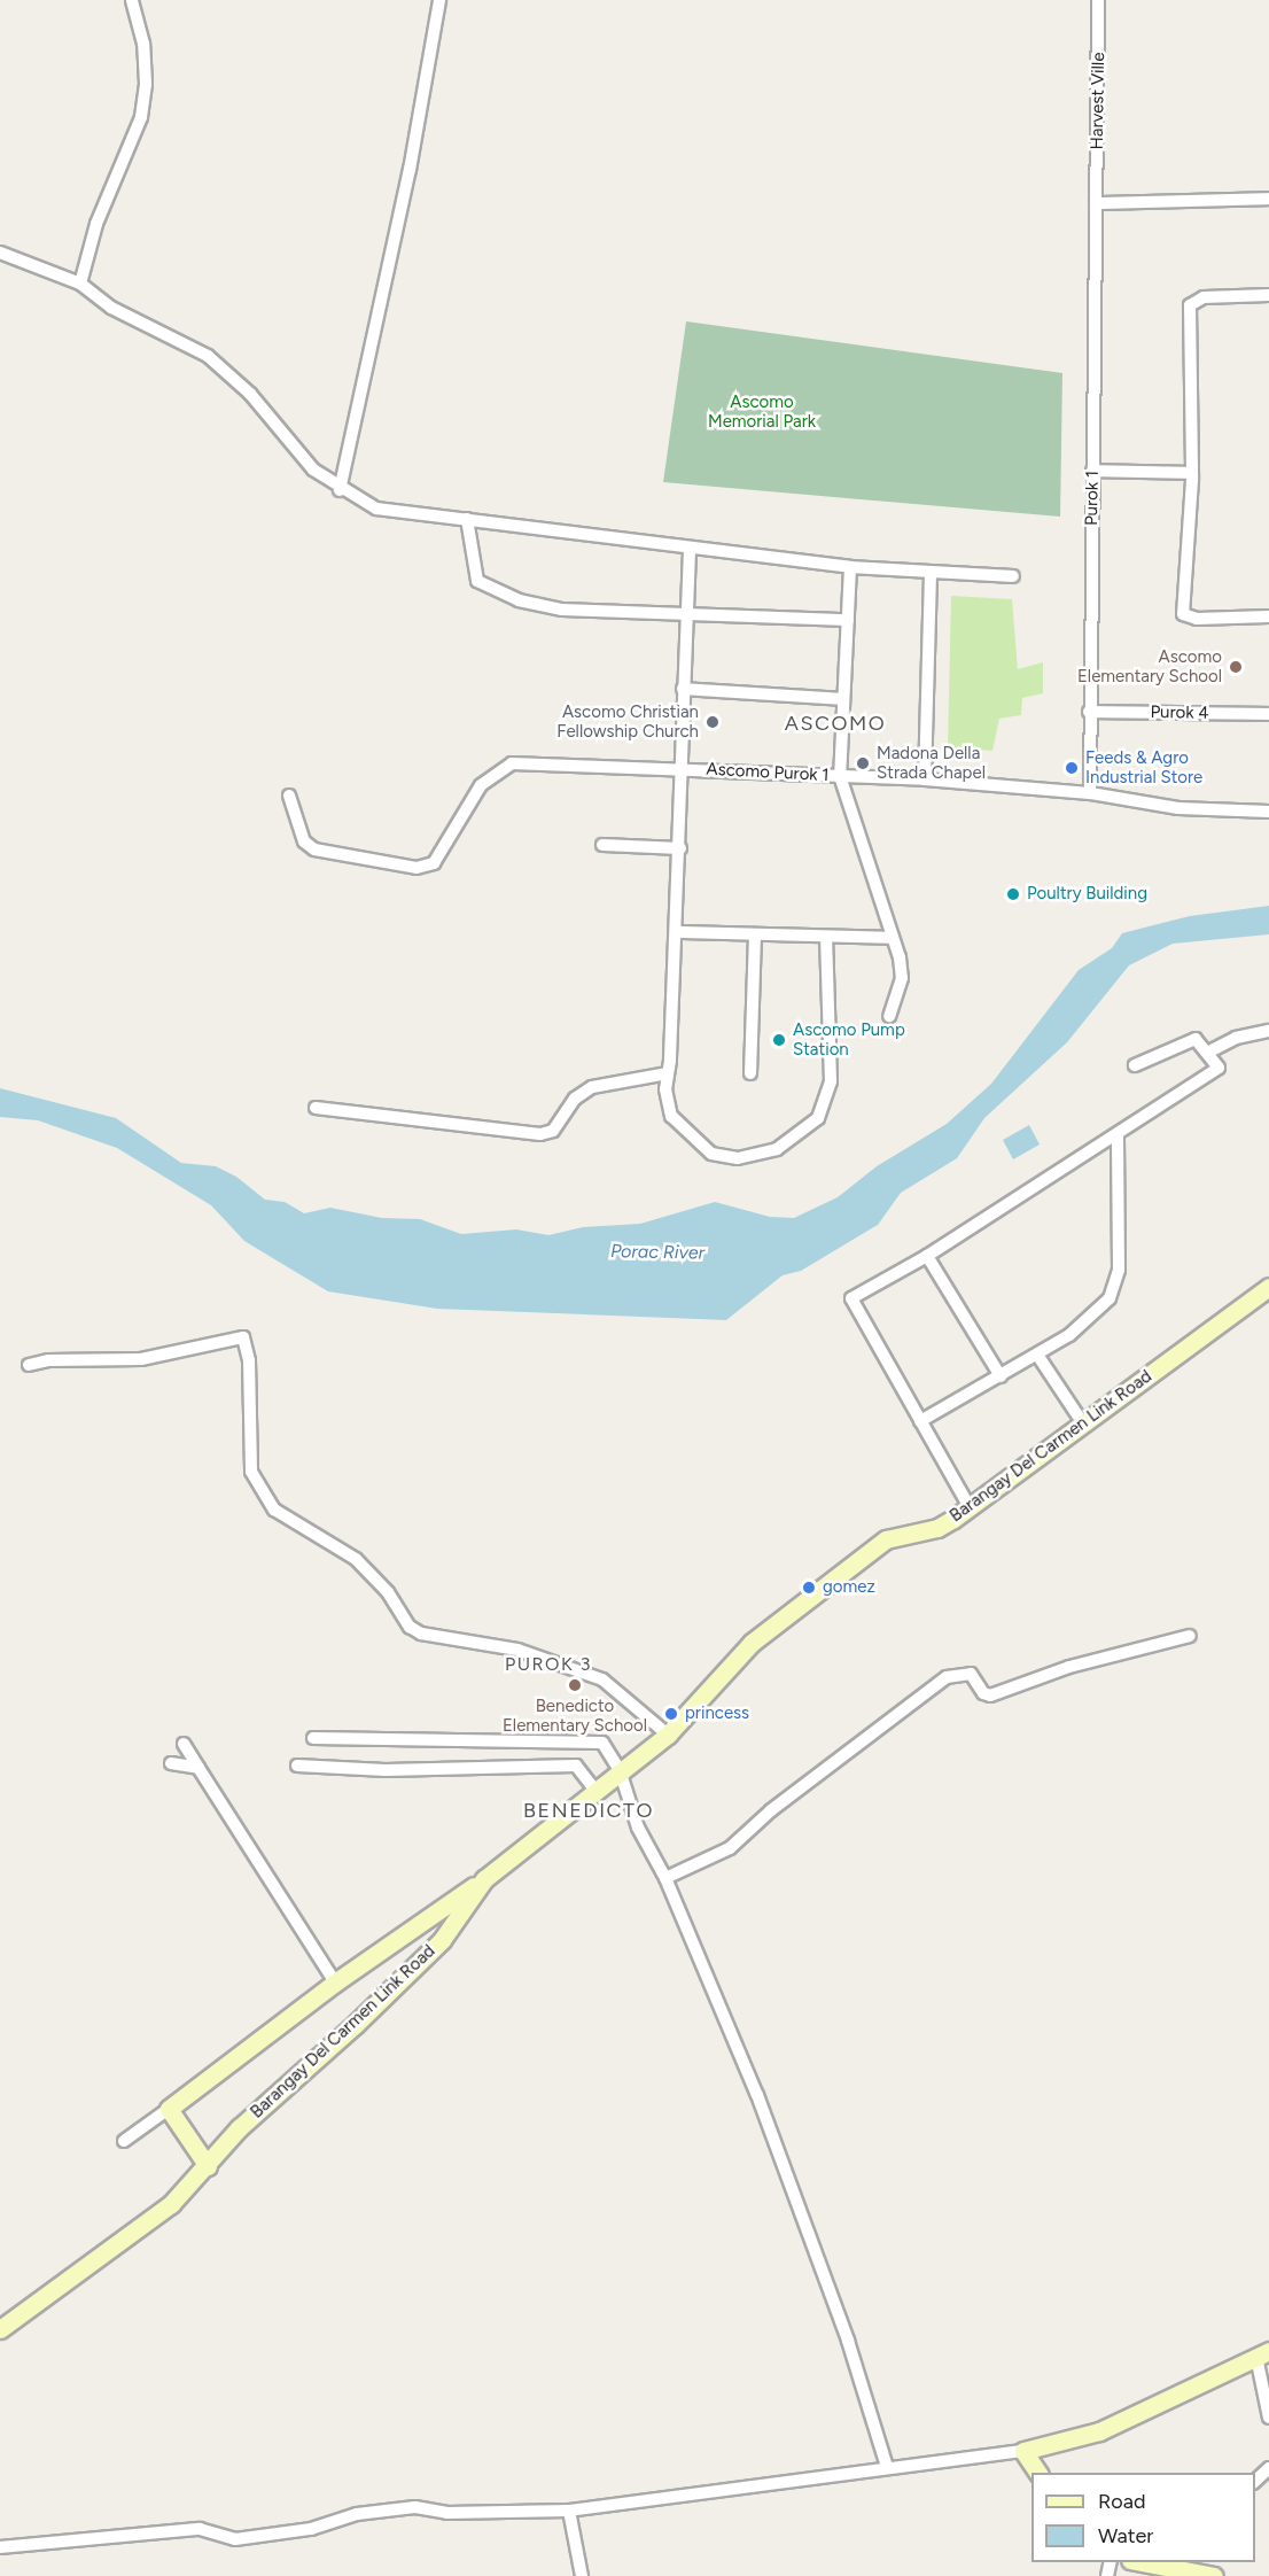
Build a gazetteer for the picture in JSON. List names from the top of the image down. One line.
{"streets":{"street":["Harvest Ville","Purok 1","Purok 4","Ascomo Purok 1","Barangay Del Carmen Link Road"]},"crossings":[["Harvest Ville","Purok 1"],["Purok 1","Purok 4"],["Purok 1","Ascomo Purok 1"]],"districts":["ASCOMO","PUROK 3","BENEDICTO"],"water":["Porac River"],"parks":["Ascomo Memorial Park"],"places":["Ascomo Elementary School","Ascomo Christian Fellowship Church","Madona Della Strada Chapel","Feeds & Agro Industrial Store","Poultry Building","Ascomo Pump Station","gomez","Benedicto Elementary School","princess"],"legend":["Road","Water"]}
